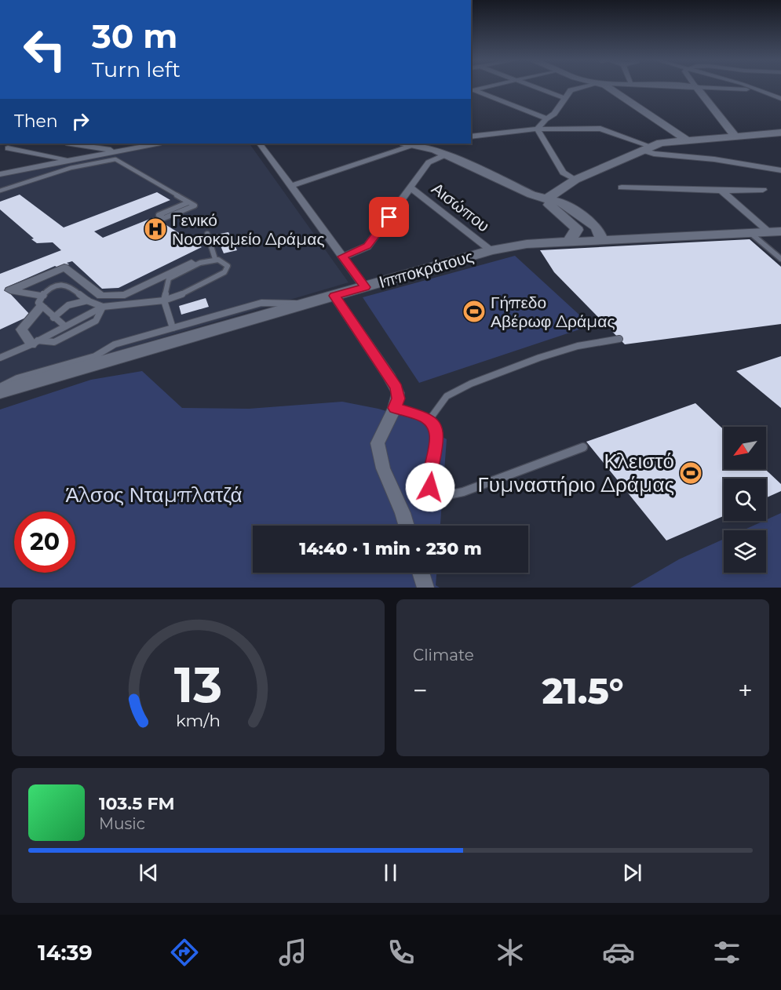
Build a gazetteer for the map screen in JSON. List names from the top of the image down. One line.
{"streets":{"street":["Αισώπου","Ιπποκράτους"]},"crossings":[["Αισώπου","Ιπποκράτους"]],"parks":["Άλσος Νταμπλατζά"],"places":{"hospital":["Γενικό Νοσοκομείο Δράμας"],"sports":["Γήπεδο Αβέρωφ Δράμας","Κλειστό Γυμναστήριο Δράμας"]},"north":"bottom left","page":{"turn":["30 m","Turn left"],"then":"Then","limit":"20","trip":"14:40 · 1 min · 230 m","tile":"Climate","heat":["−","21.5°","+"],"song":["103.5 FM","Music"],"tabs":"14:39","gauge":["13","km/h"]}}
